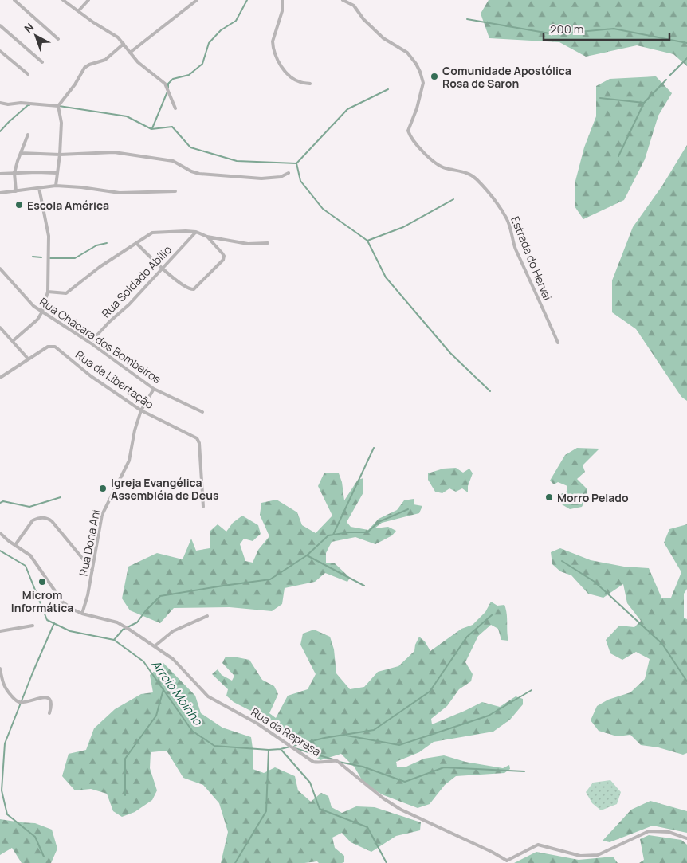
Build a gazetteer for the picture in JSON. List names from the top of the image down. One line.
{"streets":{"street":["Estrada do Hervai","Rua Soldado Abílio","Rua Chácara dos Bombeiros","Rua da Libertação","Rua Dona Ani","Rua da Represa"]},"crossings":[["Rua Soldado Abílio","Rua Chácara dos Bombeiros"],["Rua Chácara dos Bombeiros","Rua Dona Ani"],["Rua da Libertação","Rua Dona Ani"],["Rua Dona Ani","Rua da Represa"]],"water":["Arroio Moinho"],"places":["Comunidade Apostólica Rosa de Saron","Escola América","Igreja Evangélica Assembléia de Deus","Morro Pelado","Microm Informática"],"scale_bar":"200 m","north":"top left"}
